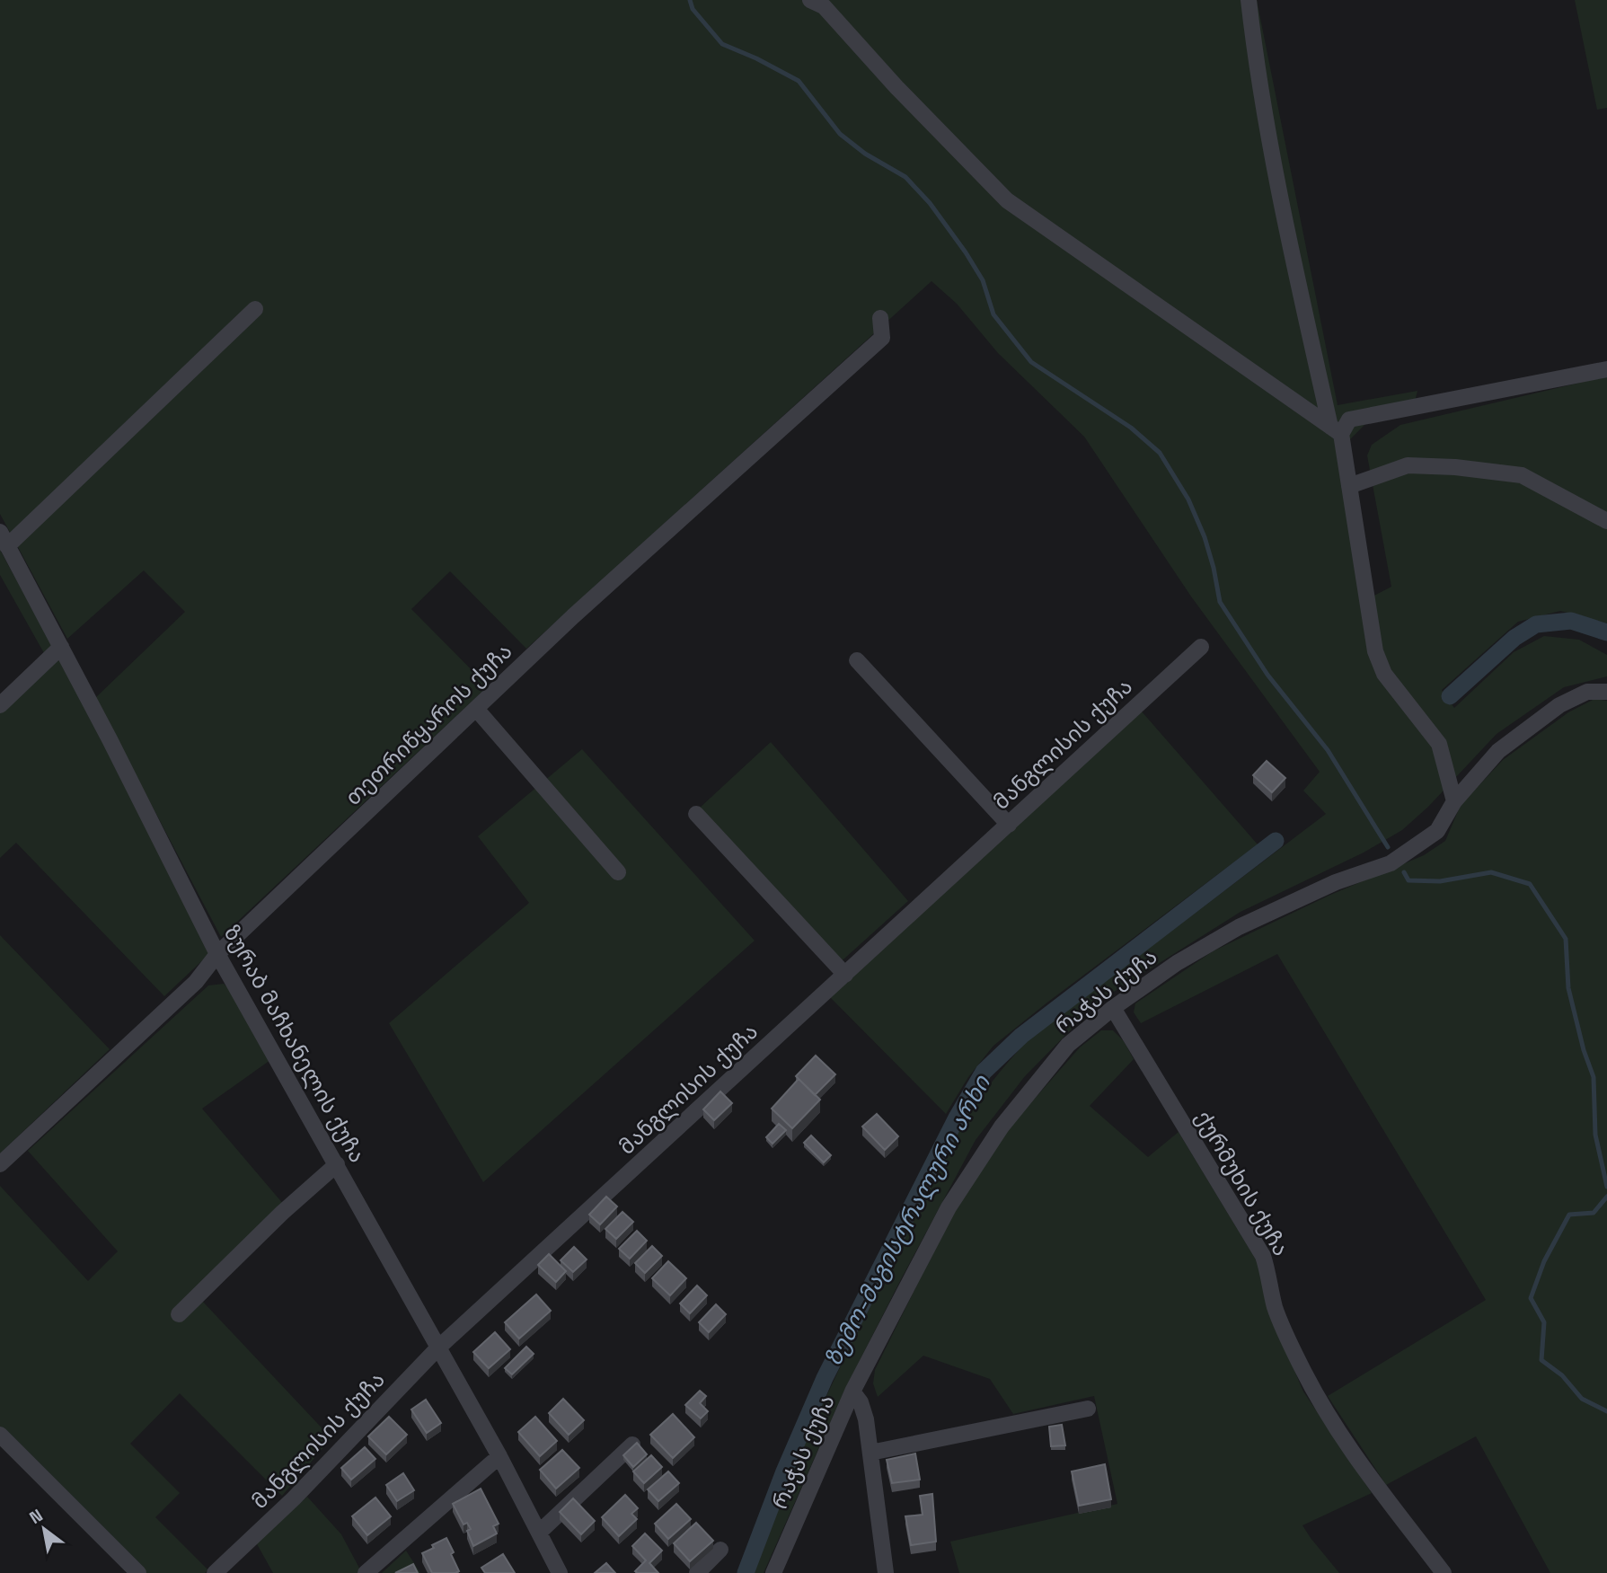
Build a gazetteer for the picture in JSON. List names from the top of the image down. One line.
{"streets":{"street":["თეთრიწყაროს ქუჩა","მანგლისის ქუჩა","რაჭას ქუჩა","ზურაბ მაჩხანელის ქუჩა","ქურმუხის ქუჩა"]},"crossings":[["თეთრიწყაროს ქუჩა","ზურაბ მაჩხანელის ქუჩა"],["მანგლისის ქუჩა","ზურაბ მაჩხანელის ქუჩა"],["რაჭას ქუჩა","ქურმუხის ქუჩა"]],"water":["ზემო-მაგისტრალური არხი"],"north":"top left"}
